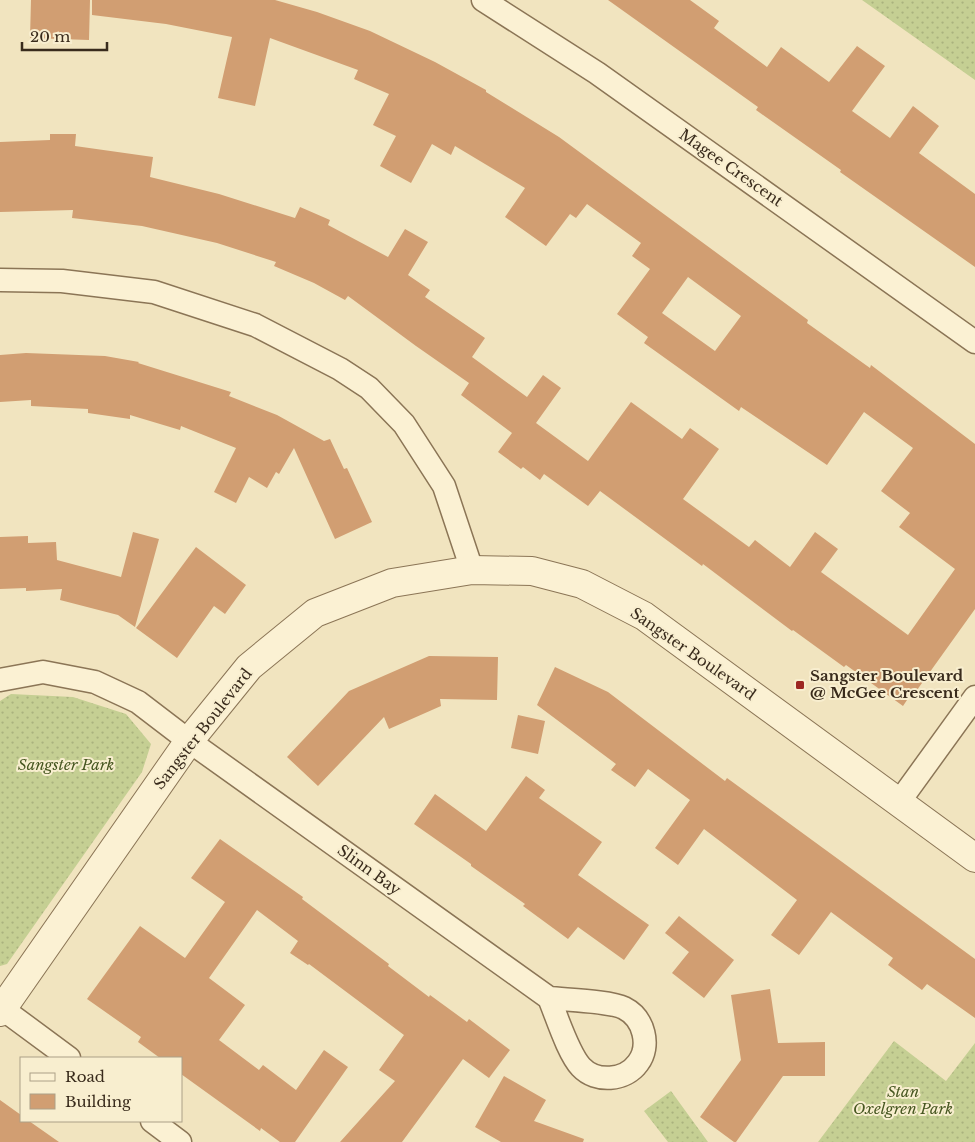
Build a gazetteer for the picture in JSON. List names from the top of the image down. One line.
{"streets":{"street":["Magee Crescent","Sangster Boulevard","Slinn Bay"]},"crossings":[["Sangster Boulevard","Slinn Bay"]],"parks":["Sangster Park","Stan Oxelgren Park"],"places":{"transit":["Sangster Boulevard @ McGee Crescent"]},"legend":["Road","Building"],"scale_bar":"20 m"}
